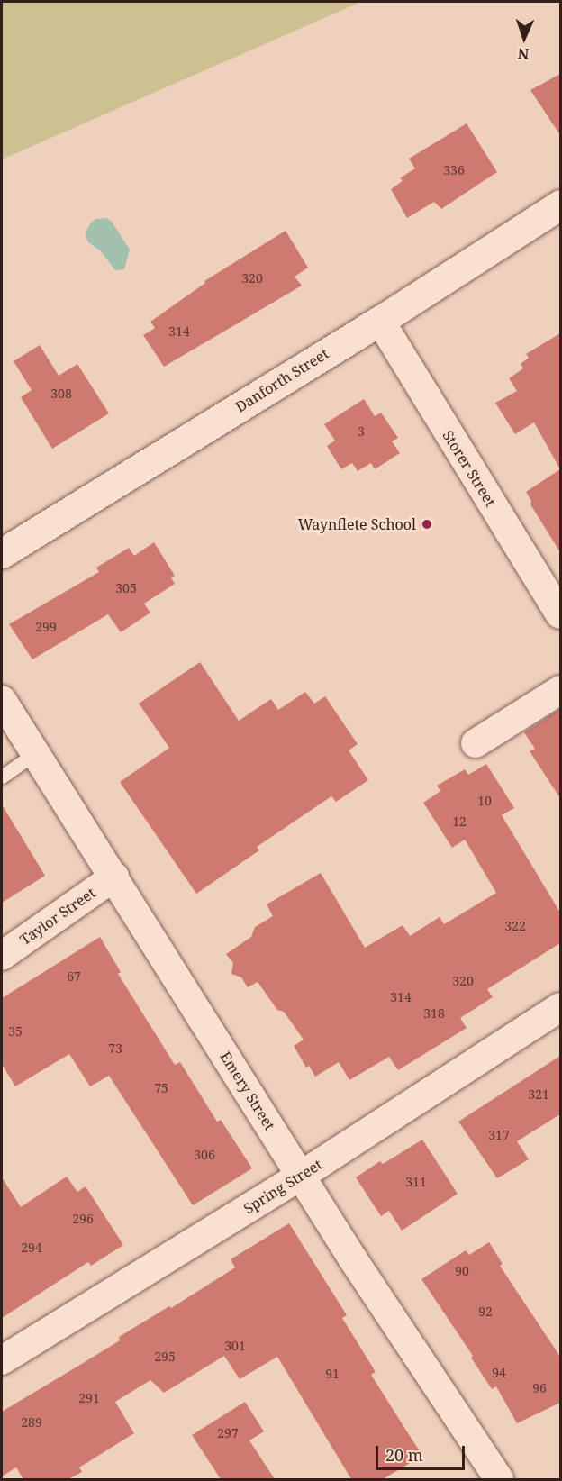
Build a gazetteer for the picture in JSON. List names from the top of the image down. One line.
{"streets":{"street":["Danforth Street","Storer Street","Taylor Street","Emery Street","Spring Street"]},"crossings":[["Danforth Street","Storer Street"],["Taylor Street","Emery Street"],["Emery Street","Spring Street"]],"places":["Waynflete School"],"house_numbers":["336","320","314","308","3","305","299","10","12","322","67","320","314","318","35","73","75","321","317","306","311","296","294","90","92","301","295","94","91","96","291","289","297"],"scale_bar":"20 m","north":"bottom"}
